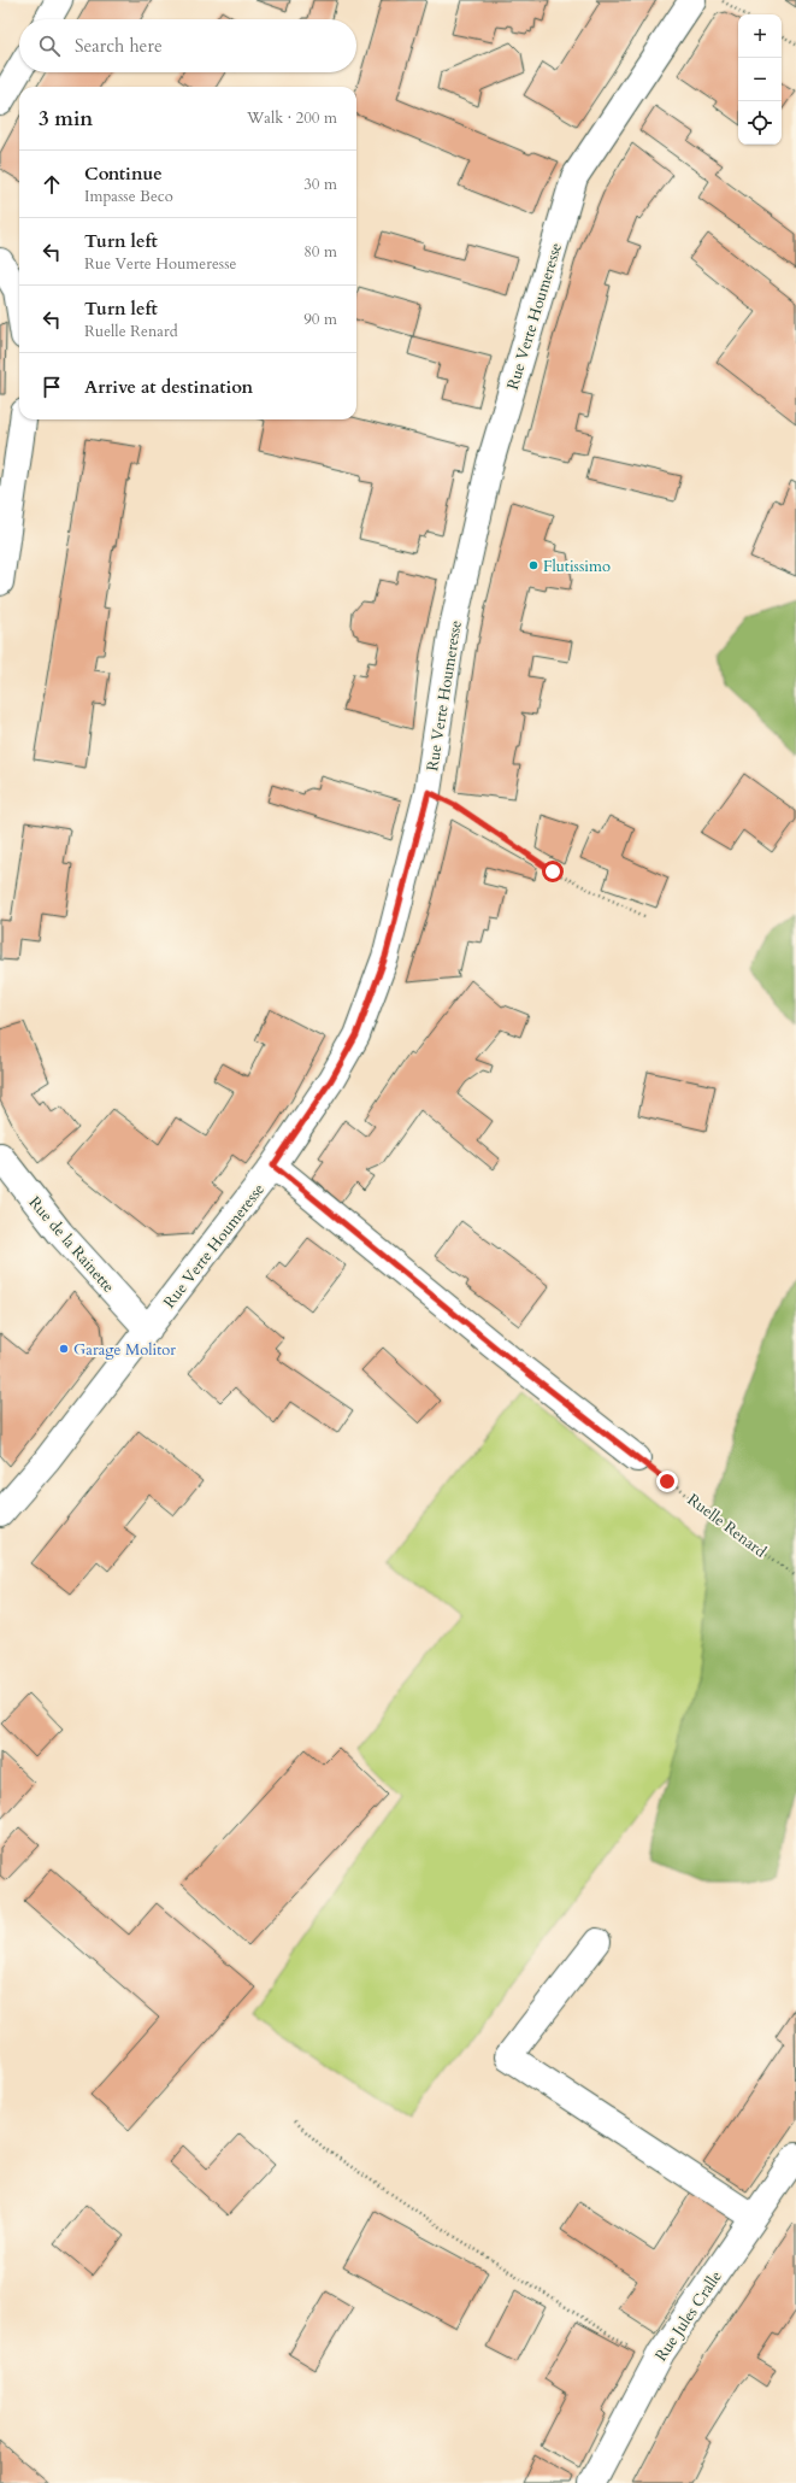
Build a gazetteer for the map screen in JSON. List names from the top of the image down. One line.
{"streets":{"street":["Rue Verte Houmeresse","Rue de la Rainette","Rue Jules Cralle"],"path":["Ruelle Renard"]},"crossings":[["Rue Verte Houmeresse","Rue de la Rainette"]],"places":["Flutissimo","Garage Molitor"],"page":{"map_buttons":["+","−"],"search":"Search here","heading":["3 min","Walk · 200 m"],"list":[["Continue","Impasse Beco","30 m"],["Turn left","Rue Verte Houmeresse","80 m"],["Turn left","Ruelle Renard","90 m"],"Arrive at destination"]}}
